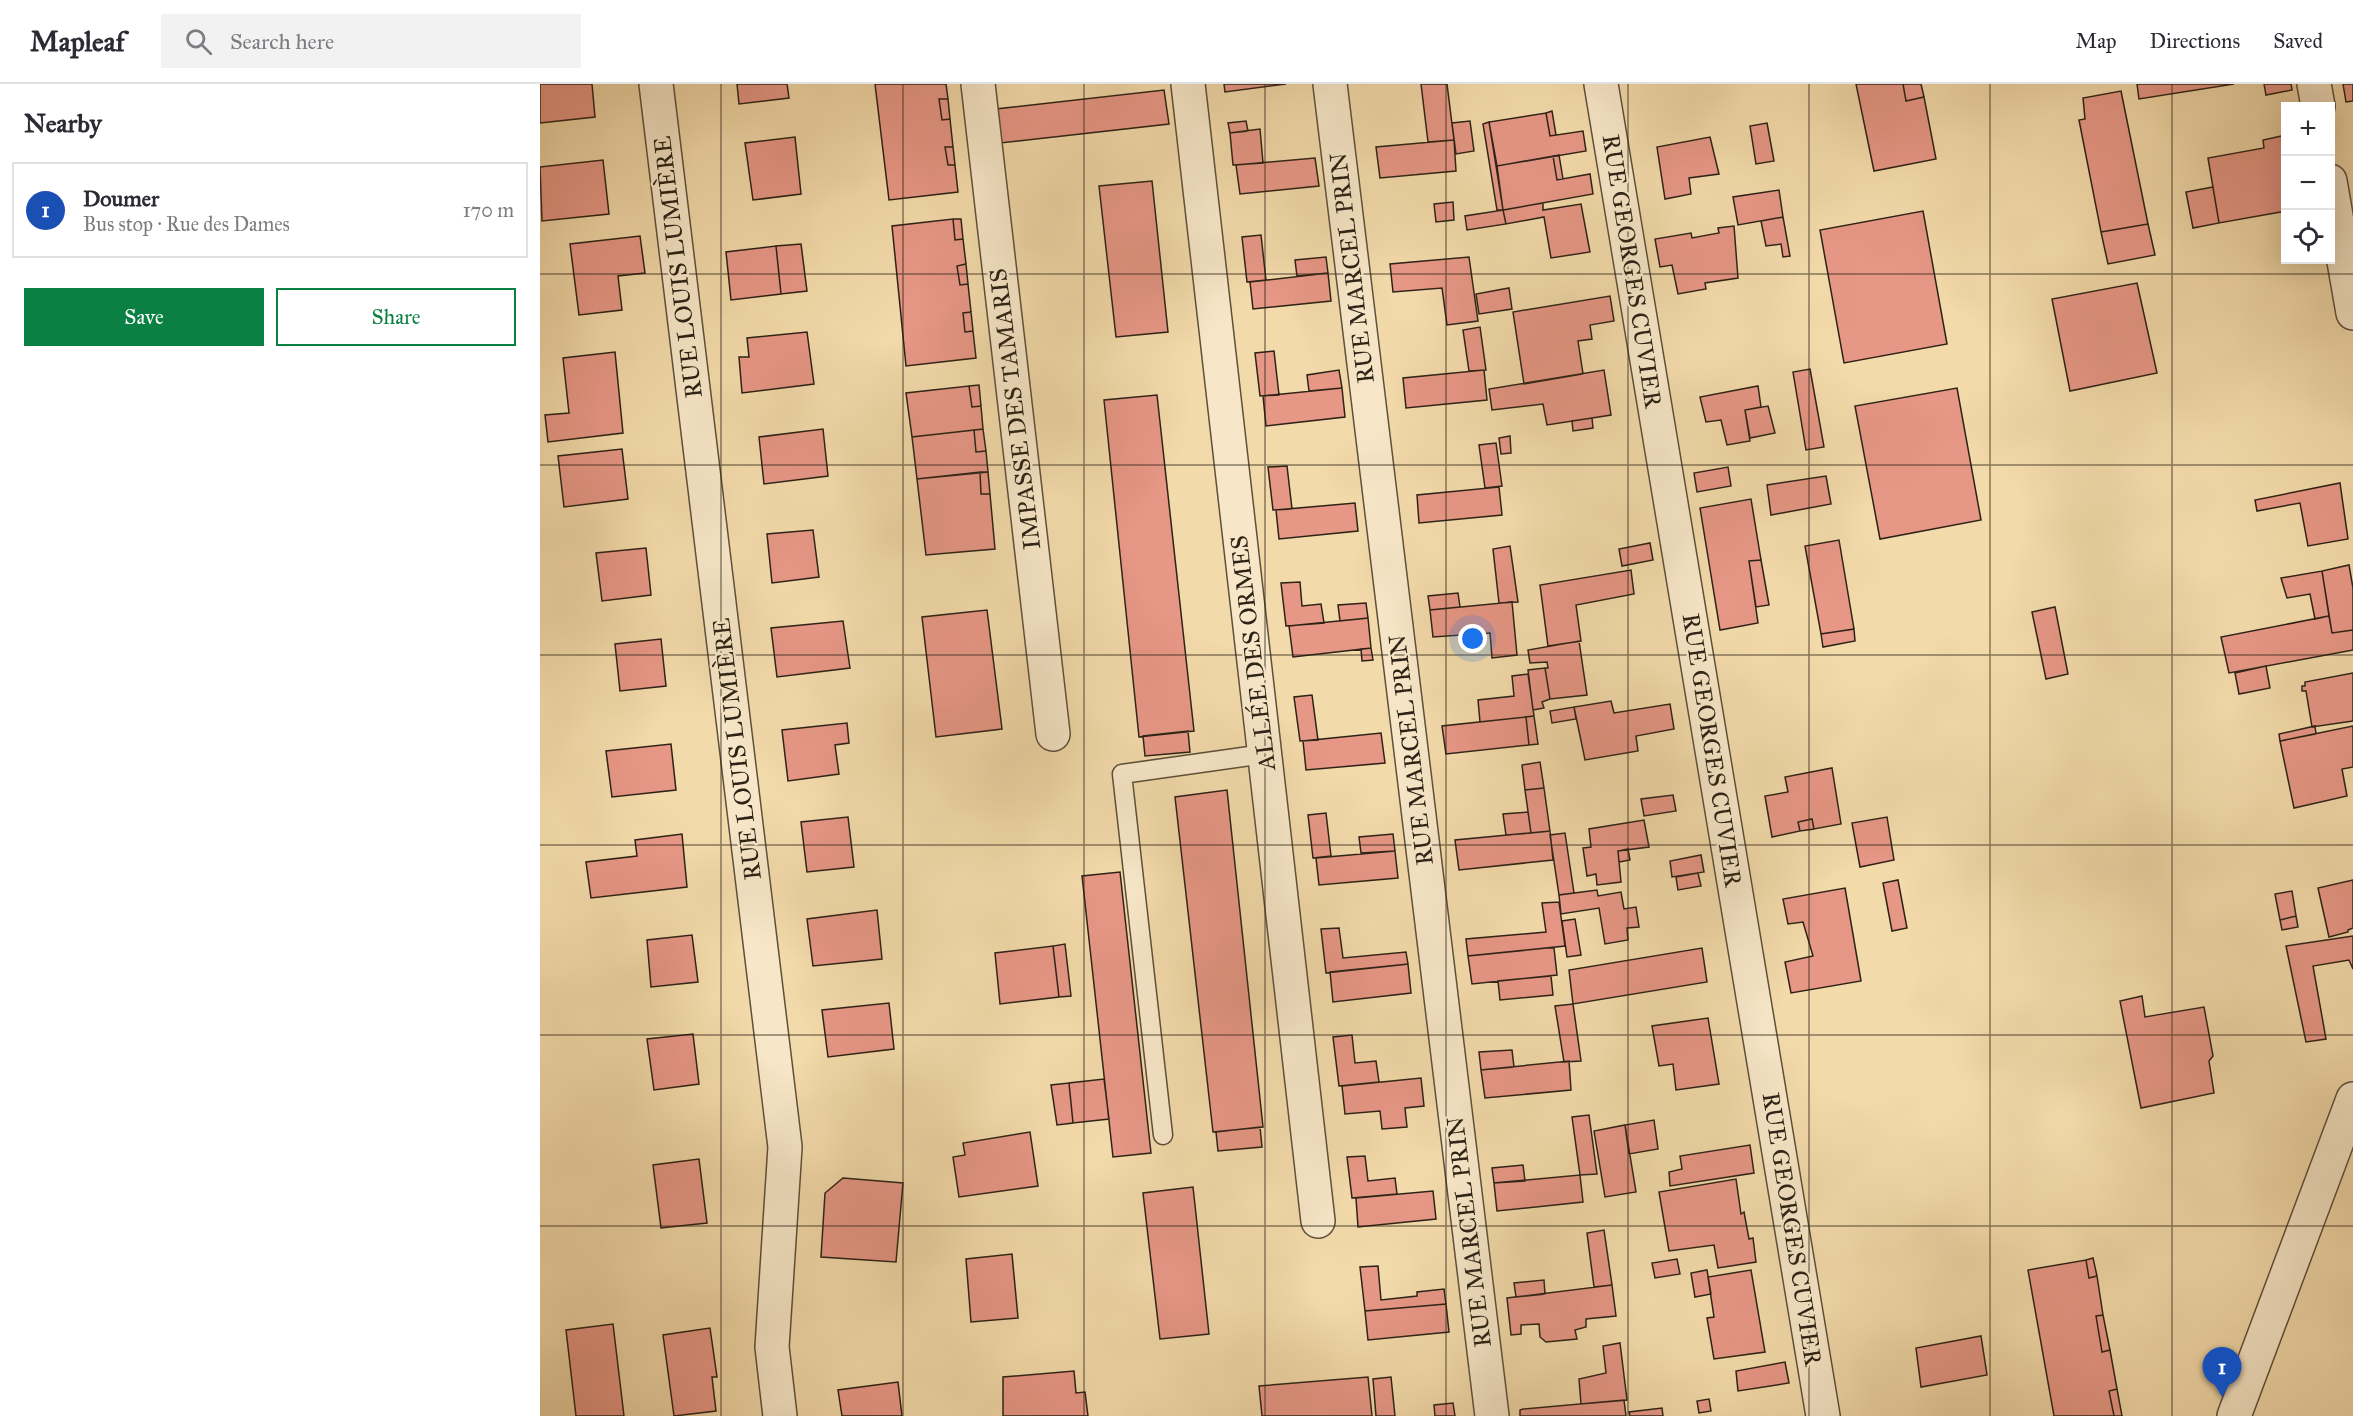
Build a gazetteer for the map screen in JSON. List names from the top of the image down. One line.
{"streets":{"street":["RUE LOUIS LUMIÈRE","RUE MARCEL PRIN","RUE GEORGES CUVIER","IMPASSE DES TAMARIS","ALLÉE DES ORMES"]},"page":{"header":"Mapleaf","search":"Search here","nav":["Map","Directions","Saved"],"heading":"Nearby","map_buttons":["+","−"],"list":[{"mark":"1","name":"Doumer","note":"Bus stop · Rue des Dames","value":"170 m"}],"buttons":["Save","Share"],"pins":"1"}}
